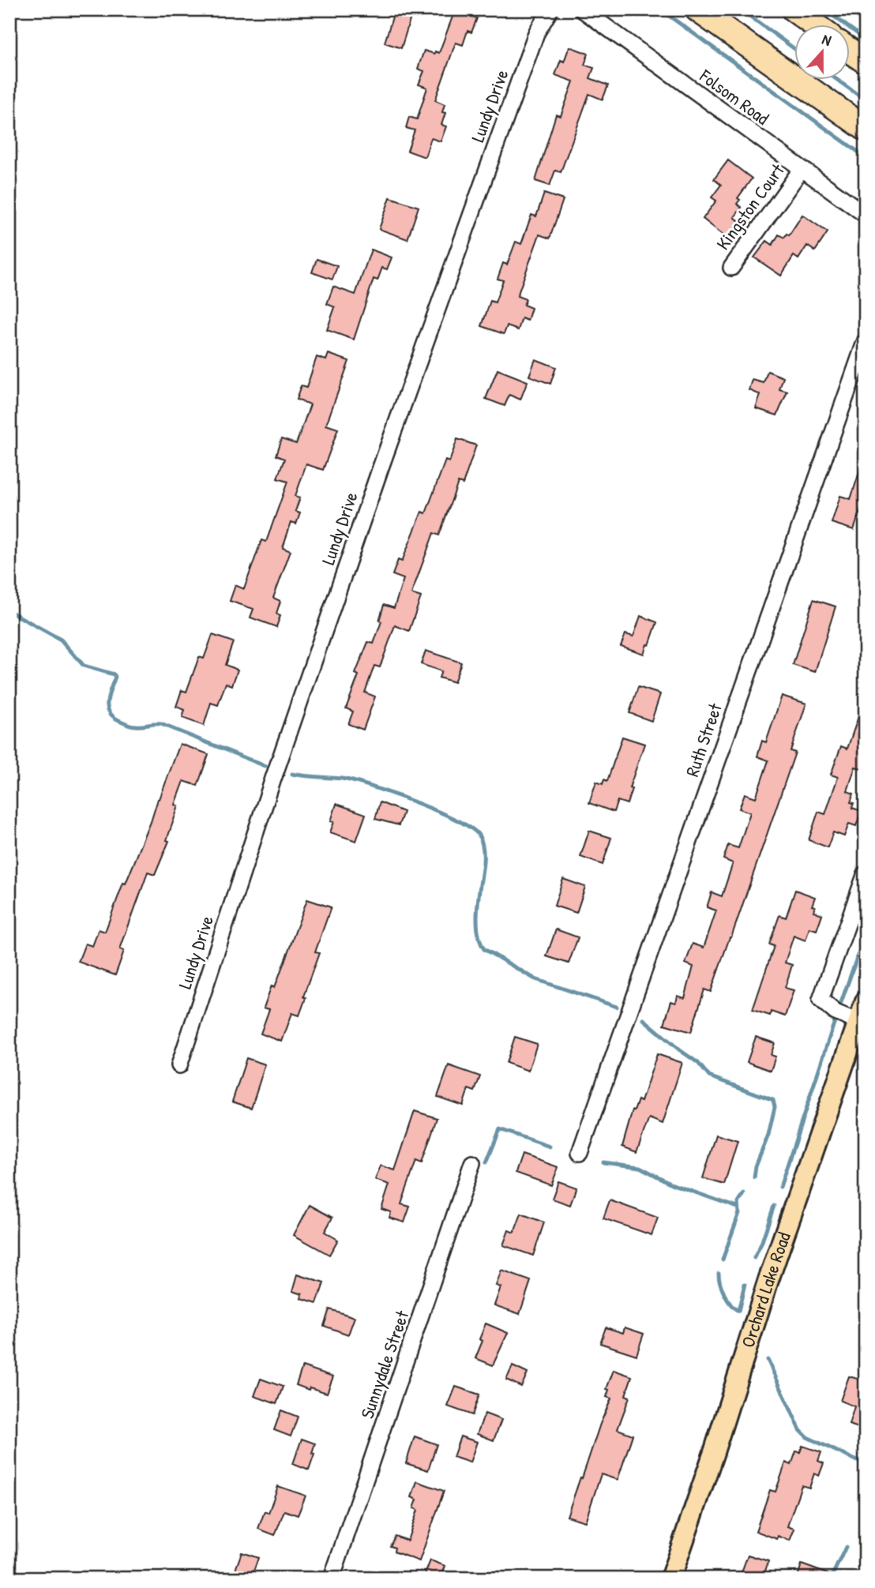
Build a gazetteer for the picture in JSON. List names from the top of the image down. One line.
{"streets":{"main road":["Orchard Lake Road"],"street":["Folsom Road","Lundy Drive","Kingston Court","Ruth Street","Sunnydale Street"]},"crossings":[["Folsom Road","Kingston Court"]],"north":"top"}
